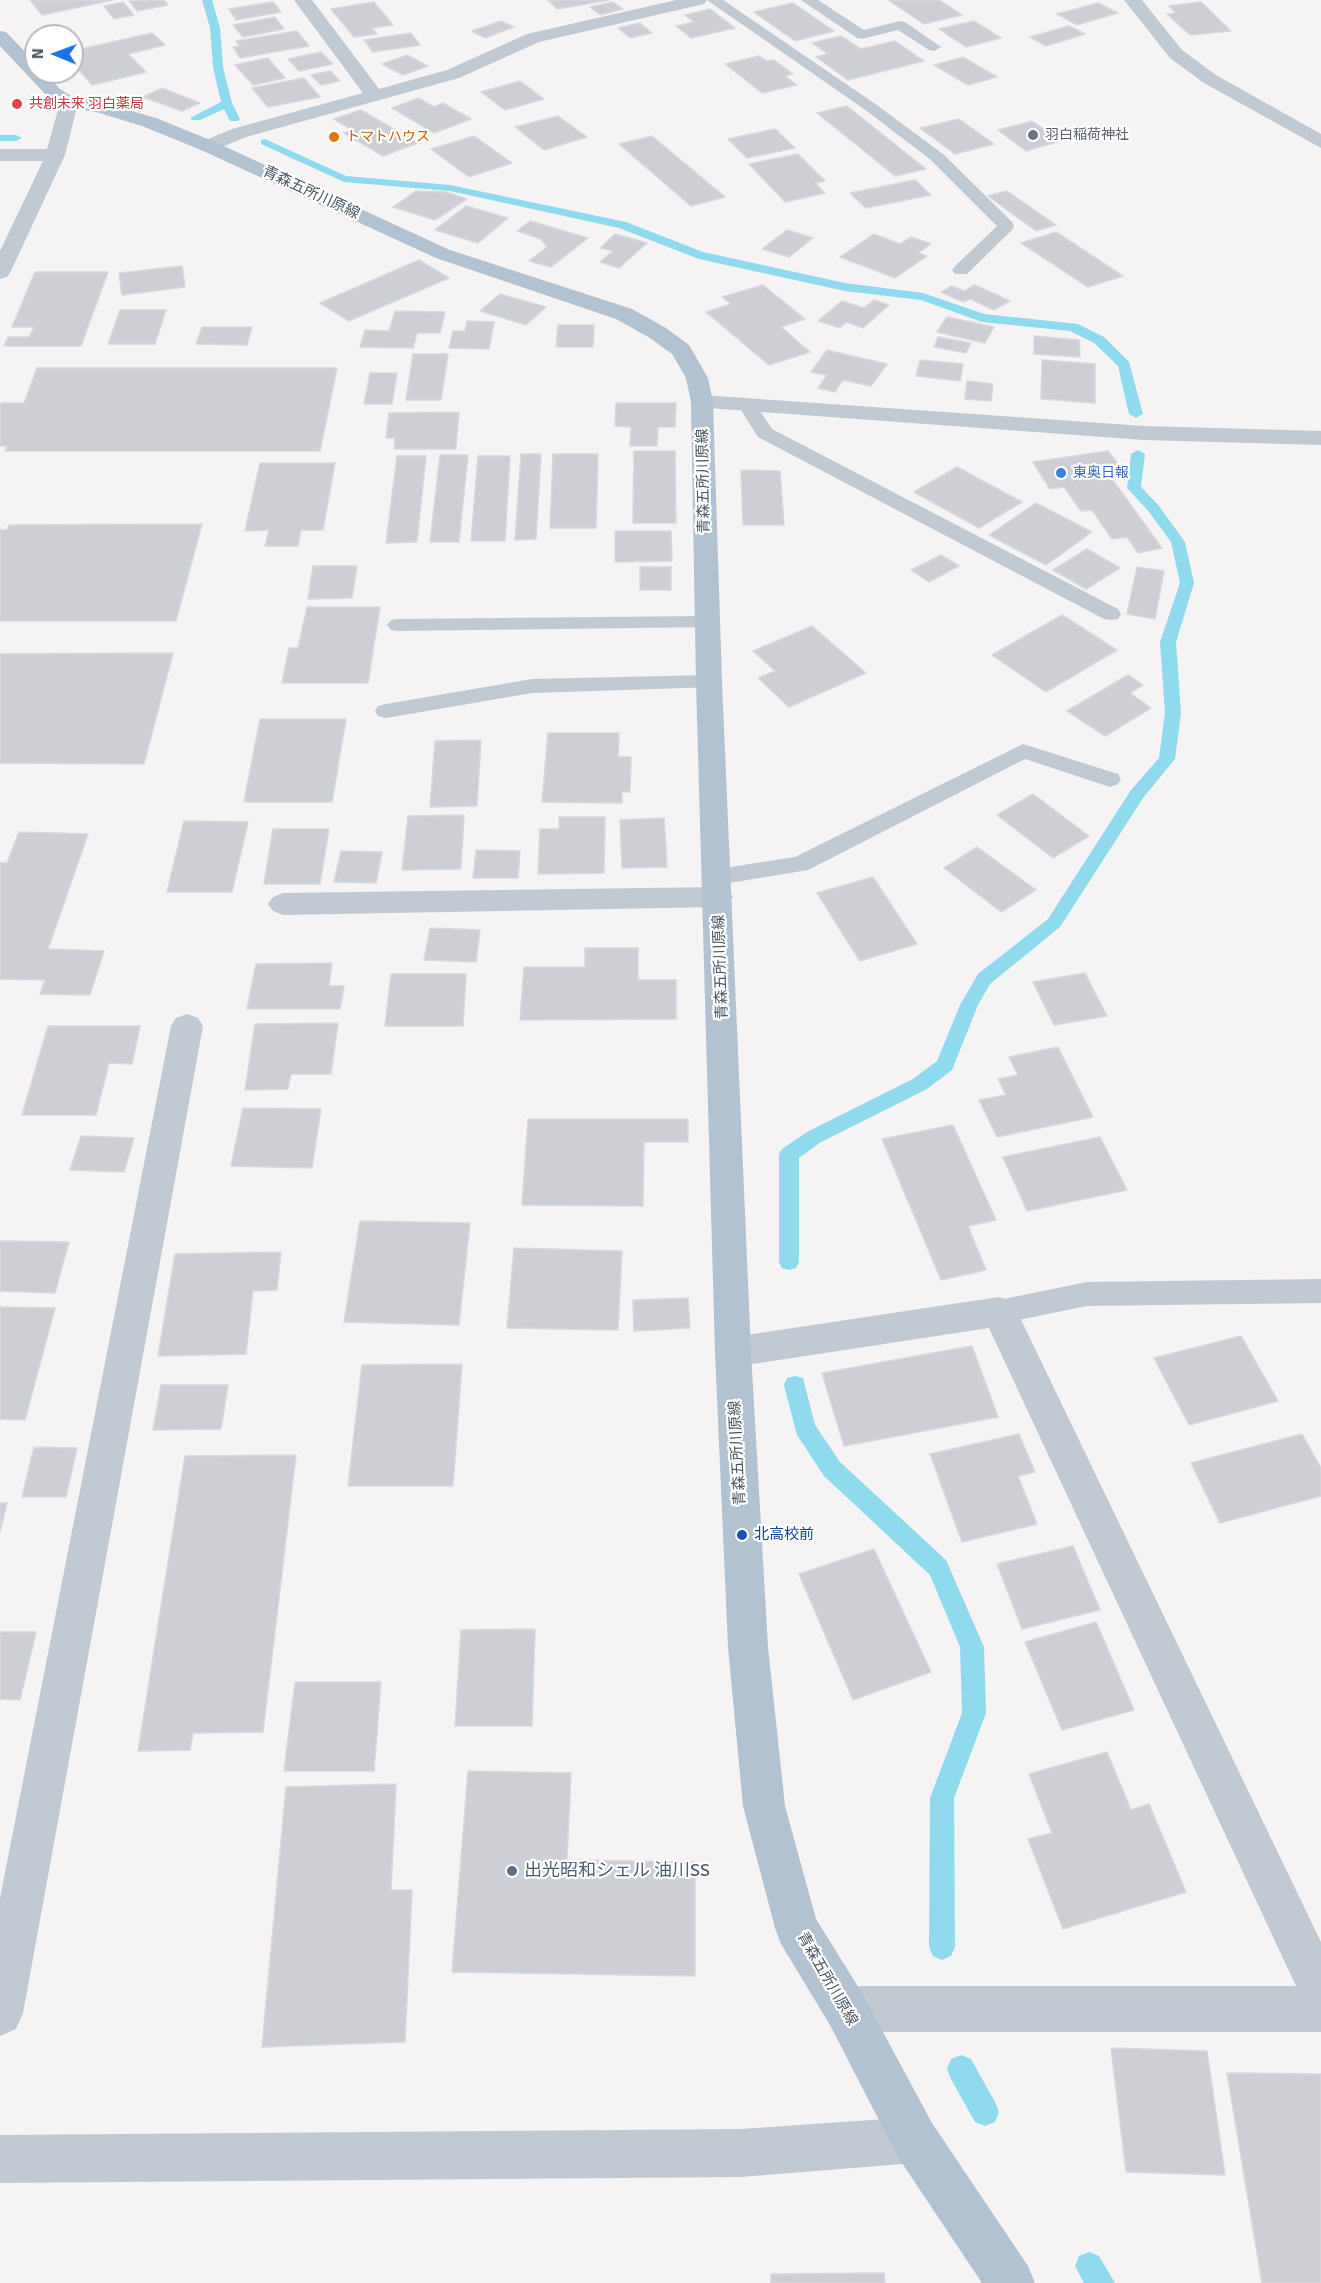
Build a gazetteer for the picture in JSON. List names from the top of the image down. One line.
{"streets":{"main road":["青森五所川原線"]},"places":["共創未来 羽白薬局","羽白稲荷神社","トマトハウス","東奥日報","北高校前","出光昭和シェル 油川SS"],"north":"left"}
